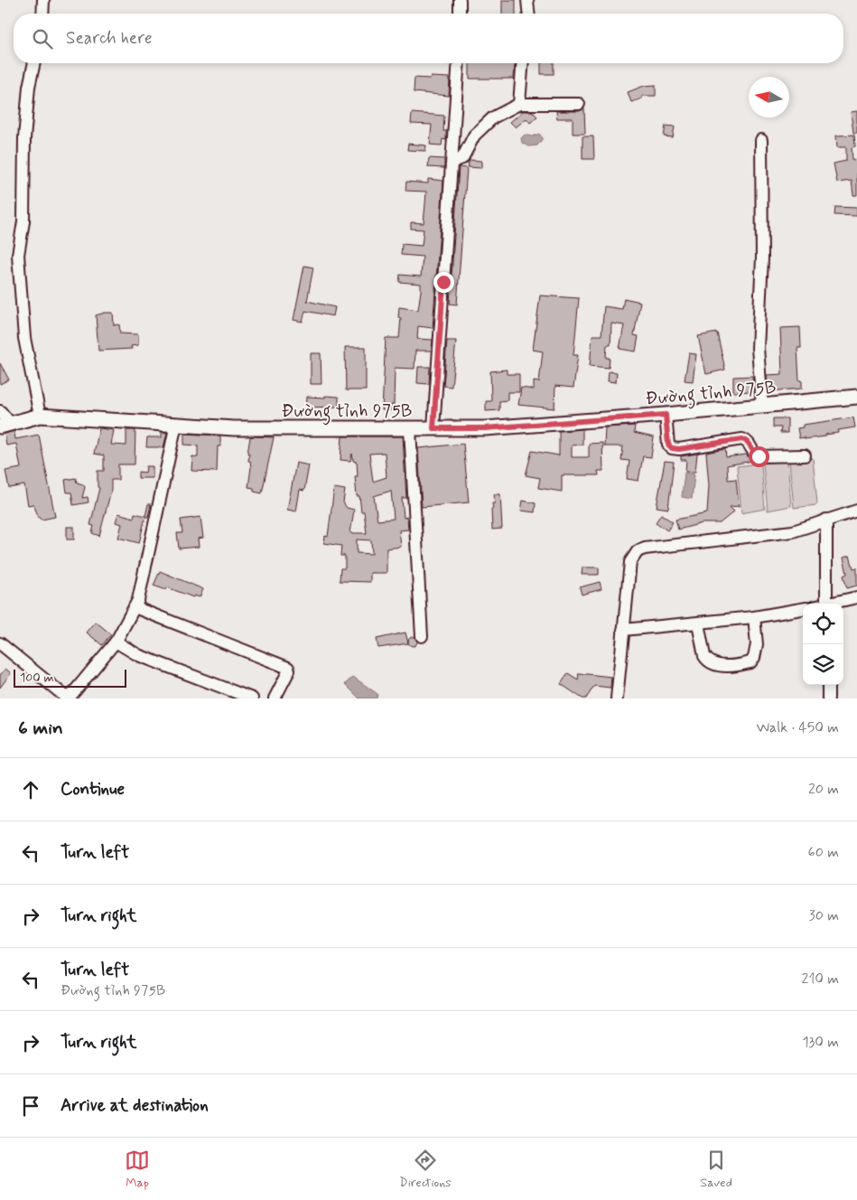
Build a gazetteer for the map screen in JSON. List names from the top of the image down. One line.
{"streets":{"main road":["Đường tỉnh 975B"]},"scale_bar":"100 m","north":"left","page":{"search":"Search here","scale":"100 m","heading":["6 min","Walk · 450 m"],"list":[["Continue","20 m"],["Turn left","60 m"],["Turn right","30 m"],["Turn left","Đường tỉnh 975B","210 m"],["Turn right","130 m"],"Arrive at destination"],"nav":["Map","Directions","Saved"]}}
